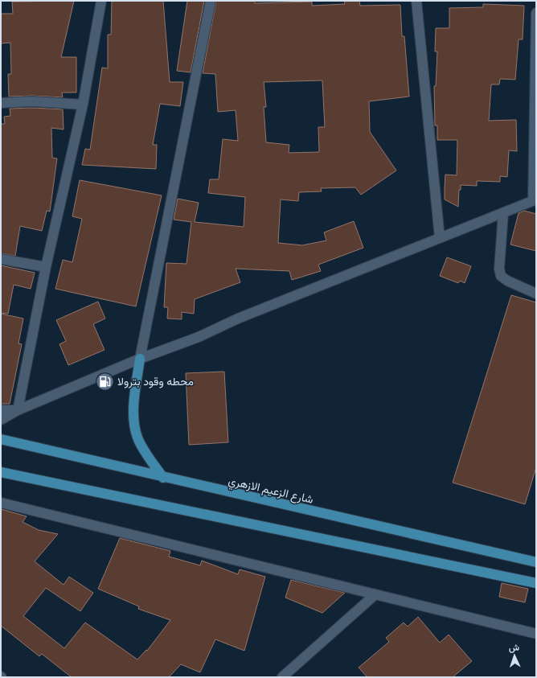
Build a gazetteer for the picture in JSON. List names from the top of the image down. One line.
{"streets":{"main road":["شارع الزعيم الازهري"]},"places":{"fuel station":["محطه وقود بترولا"]},"north":"top"}
